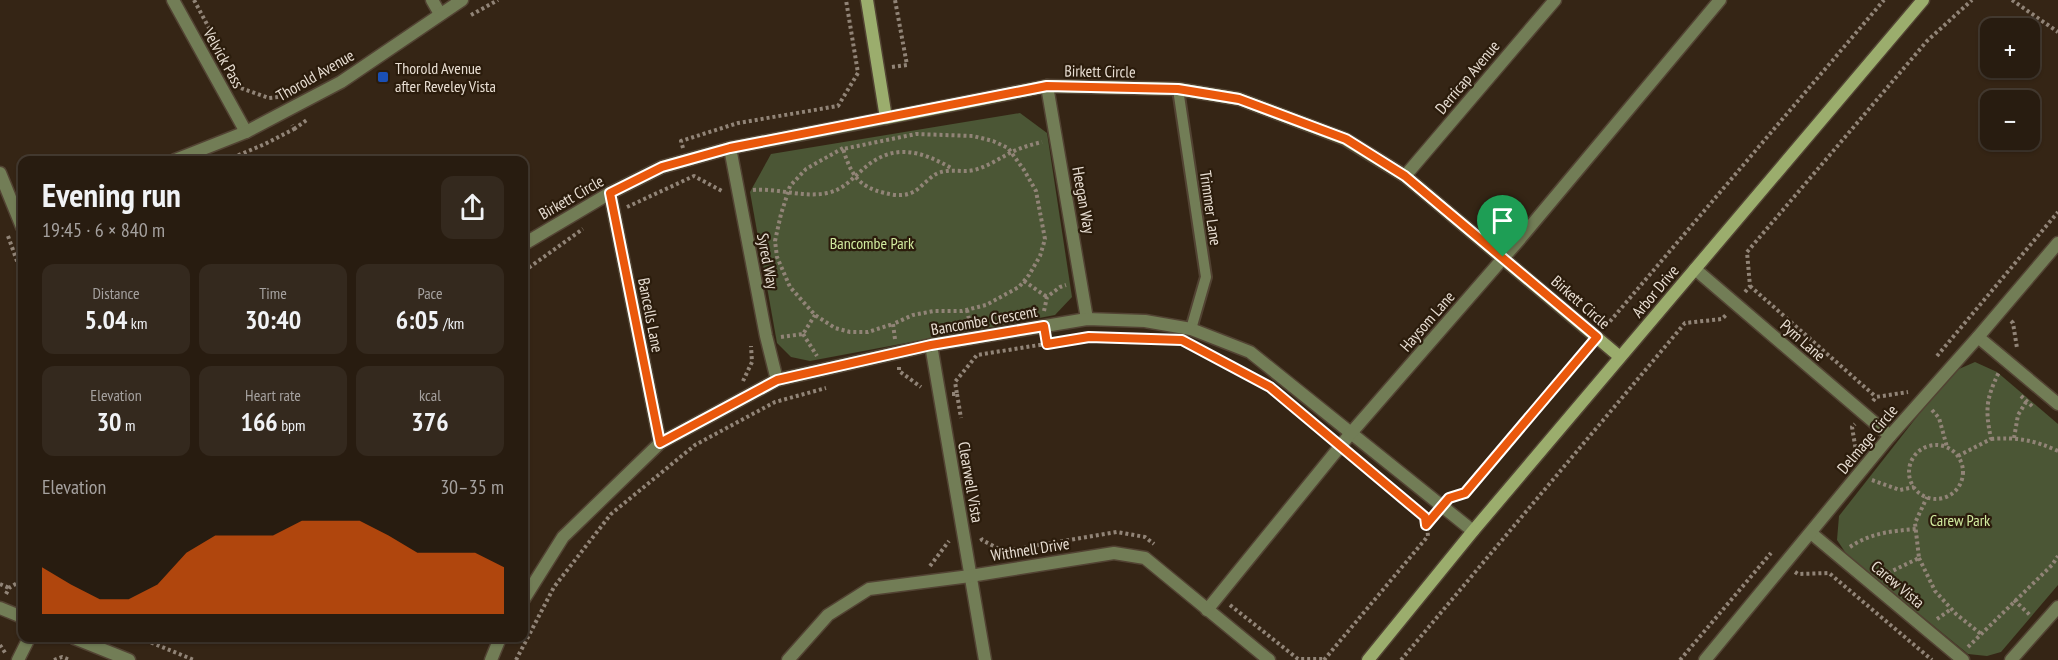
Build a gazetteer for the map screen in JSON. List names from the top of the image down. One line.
{"streets":{"street":["Velvick Pass","Birkett Circle","Thorold Avenue","Derricap Avenue","Heegan Way","Syred Way","Arbor Drive","Bancells Lane","Bancombe Crescent","Haysom Lane","Pym Lane","Delmage Circle","Clearwell Vista","Withnell Drive","Carew Vista"],"lane":["Trimmer Lane"]},"crossings":[["Velvick Pass","Thorold Avenue"],["Birkett Circle","Derricap Avenue"],["Birkett Circle","Heegan Way"],["Birkett Circle","Trimmer Lane"],["Birkett Circle","Syred Way"],["Birkett Circle","Arbor Drive"],["Birkett Circle","Bancells Lane"],["Birkett Circle","Haysom Lane"],["Heegan Way","Bancombe Crescent"],["Trimmer Lane","Bancombe Crescent"],["Syred Way","Bancombe Crescent"],["Arbor Drive","Bancombe Crescent"],["Arbor Drive","Pym Lane"],["Bancells Lane","Bancombe Crescent"],["Bancombe Crescent","Haysom Lane"],["Bancombe Crescent","Clearwell Vista"],["Haysom Lane","Withnell Drive"],["Pym Lane","Delmage Circle"],["Delmage Circle","Carew Vista"],["Clearwell Vista","Withnell Drive"]],"parks":["Bancombe Park","Carew Park"],"places":{"transit":["Thorold Avenue after Reveley Vista"]},"page":{"map_buttons":["+","−"],"heading":["Evening run","19:45 · 6 × 840 m"],"stats":[["Distance","5.04 km"],["Time","30:40"],["Pace","6:05 /km"],["Elevation","30 m"],["Heart rate","166 bpm"],["kcal","376"]],"chart":["Elevation","30–35 m"]}}
